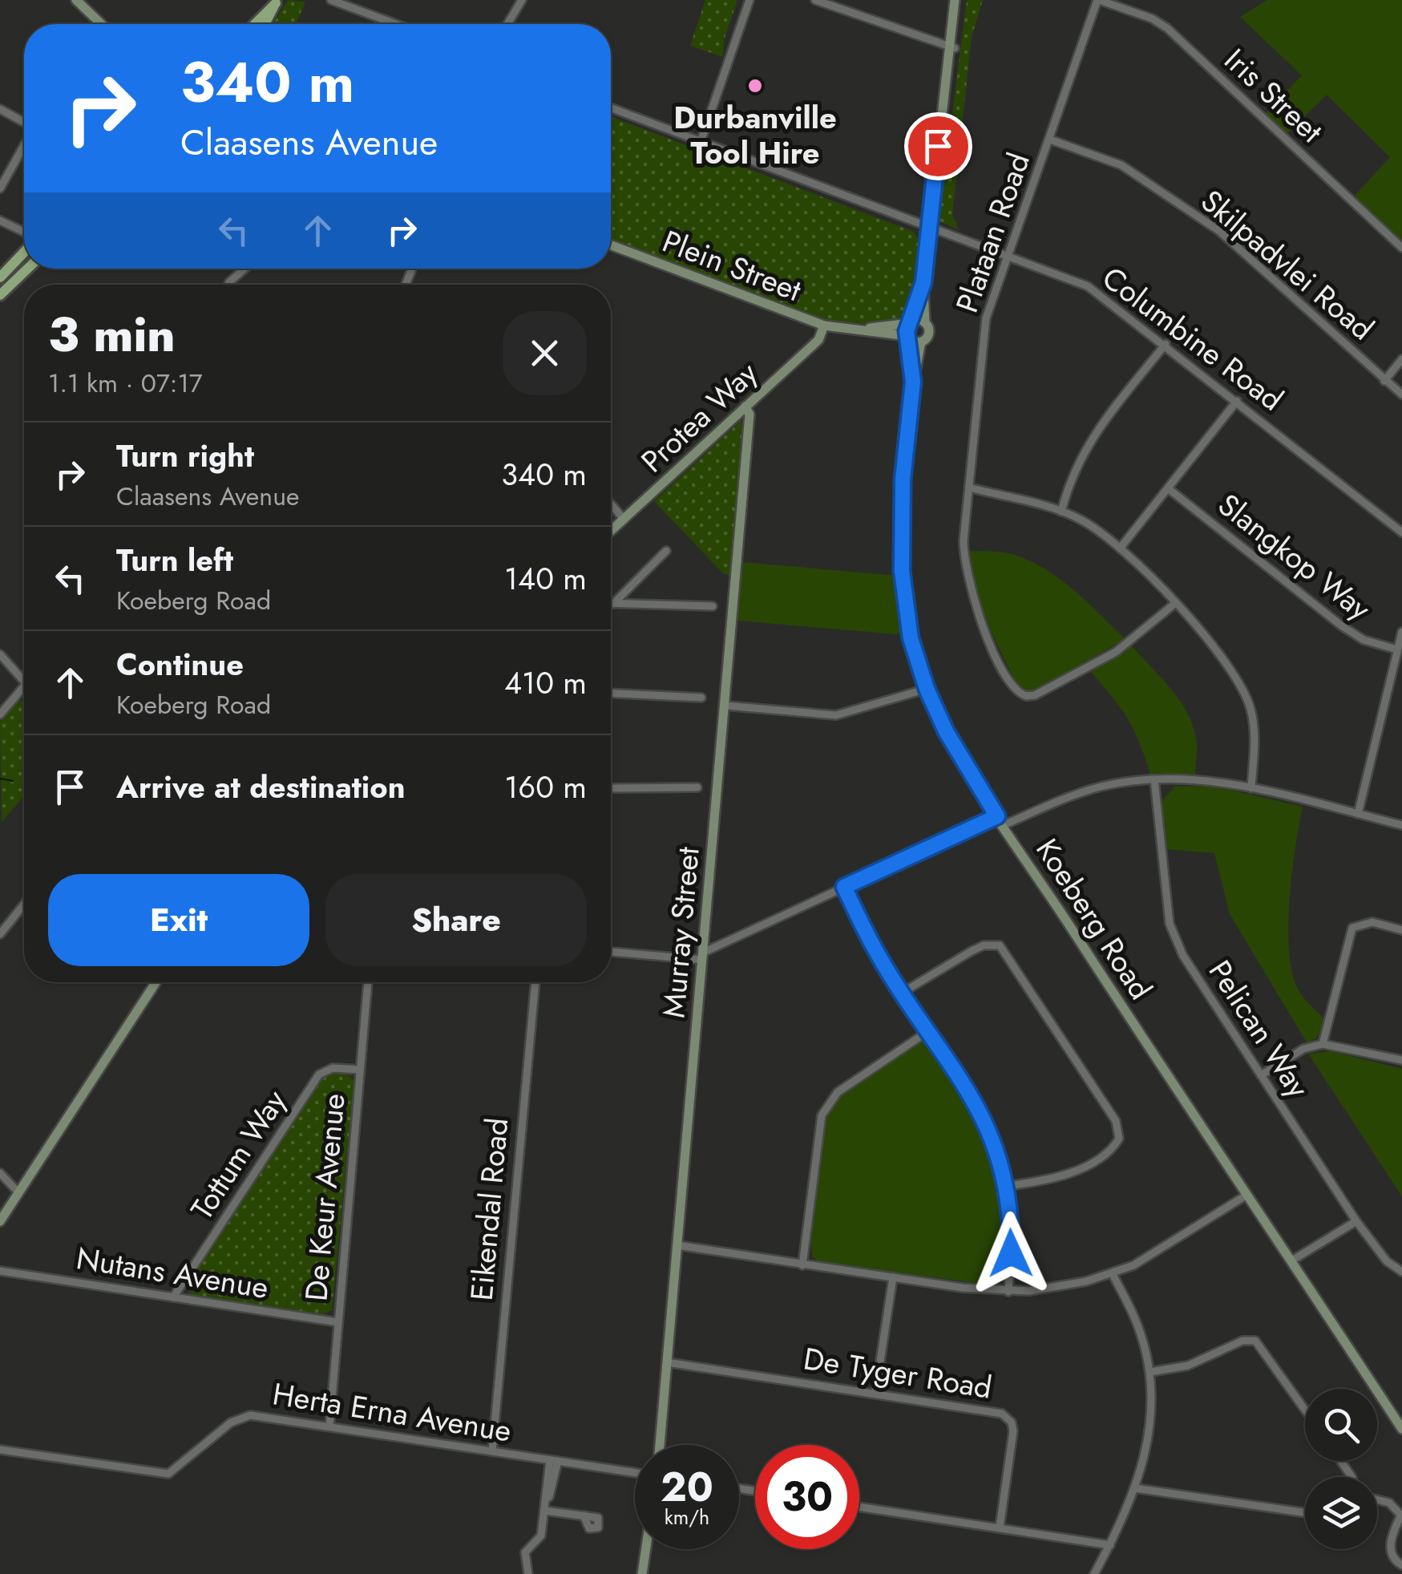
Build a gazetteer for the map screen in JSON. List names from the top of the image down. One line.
{"streets":{"street":["Iris Street","Plataan Road","Skilpadvlei Road","Plein Street","Columbine Road","Protea Way","Slangkop Way","Koeberg Road","Murray Street","Pelican Way","Tottum Way","De Keur Avenue","Eikendal Road","Nutans Avenue","De Tyger Road","Herta Erna Avenue"]},"crossings":[["Iris Street","Plataan Road"],["Plataan Road","Skilpadvlei Road"],["Plataan Road","Columbine Road"],["Plein Street","Protea Way"],["Plein Street","Koeberg Road"],["Protea Way","Murray Street"],["Murray Street","De Tyger Road"],["Tottum Way","De Keur Avenue"],["Tottum Way","Nutans Avenue"],["De Keur Avenue","Nutans Avenue"],["De Keur Avenue","Herta Erna Avenue"],["Eikendal Road","Herta Erna Avenue"]],"places":["Durbanville Tool Hire"],"page":{"turn":["340 m","Claasens Avenue"],"heading":["3 min","1.1 km · 07:17"],"list":[{"name":"Turn right","note":"Claasens Avenue","value":"340 m"},{"name":"Turn left","note":"Koeberg Road","value":"140 m"},{"name":"Continue","note":"Koeberg Road","value":"410 m"},{"name":"Arrive at destination","value":"160 m"}],"buttons":["Exit","Share"],"speed":"20 km/h","limit":"30"}}
